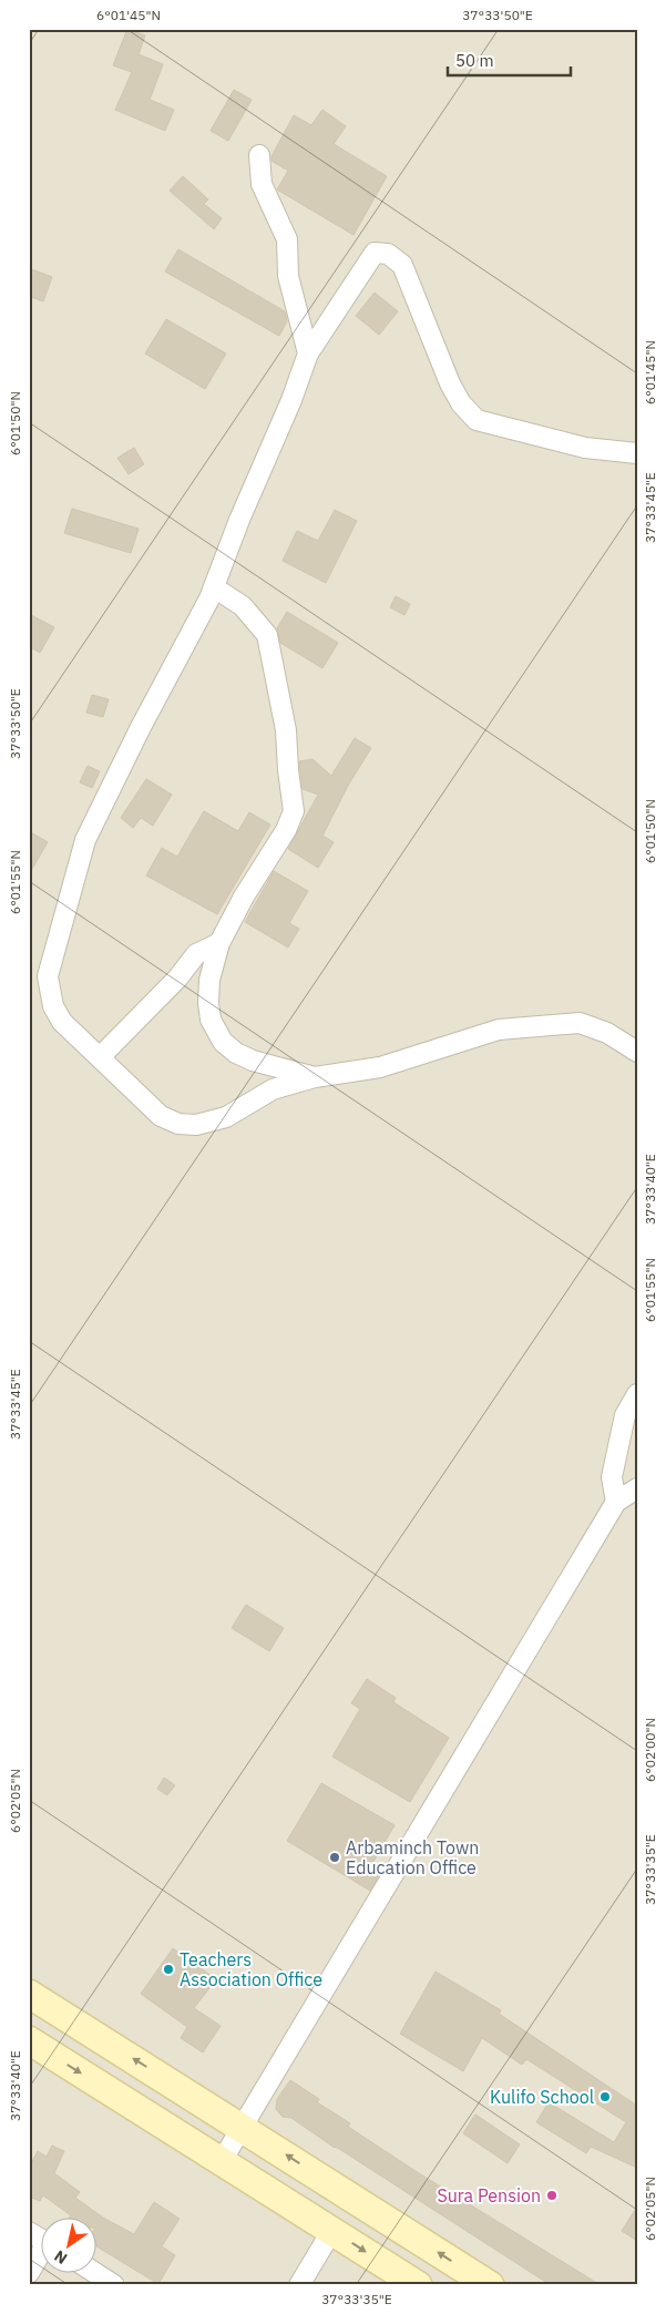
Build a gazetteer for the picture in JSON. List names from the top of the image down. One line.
{"places":["Arbaminch Town Education Office","Teachers Association Office","Kulifo School","Sura Pension"],"scale_bar":"50 m","north":"bottom left","coordinates":["6°01'45\"N","37°33'50\"E","6°01'50\"N","37°33'45\"E","6°01'55\"N","37°33'40\"E","6°02'00\"N","6°02'05\"N","37°33'35\"E"]}
